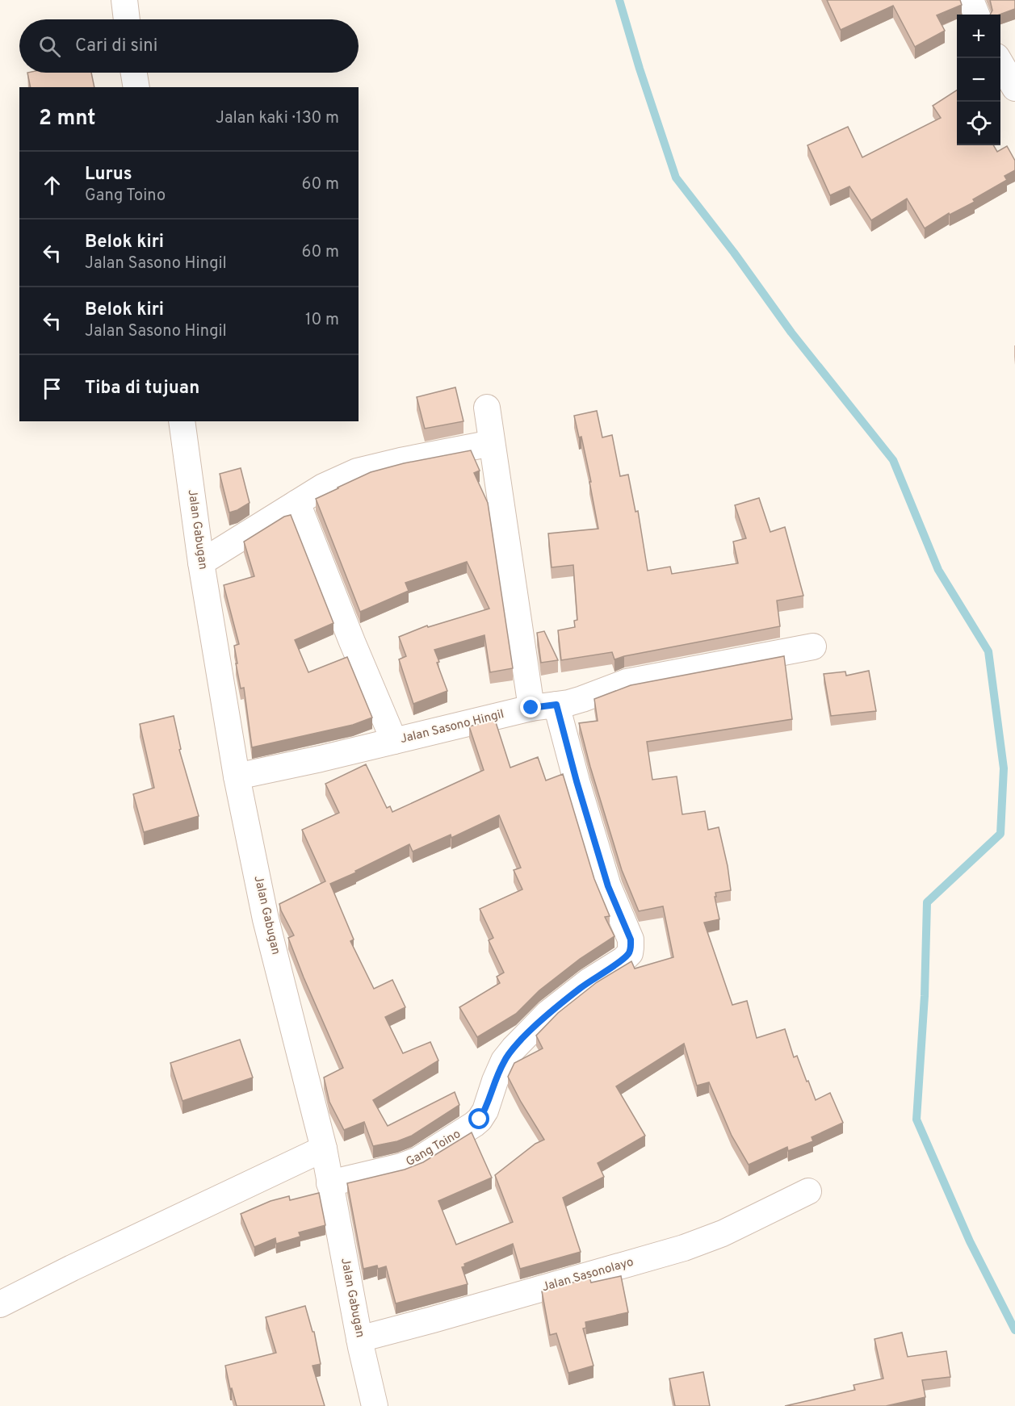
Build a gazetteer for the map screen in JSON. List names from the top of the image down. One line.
{"streets":{"street":["Jalan Gabugan","Jalan Sasono Hingil","Gang Toino","Jalan Sasonolayo"]},"crossings":[["Jalan Gabugan","Jalan Sasono Hingil"],["Jalan Gabugan","Gang Toino"],["Jalan Gabugan","Jalan Sasonolayo"],["Jalan Sasono Hingil","Gang Toino"]],"page":{"map_buttons":["+","−"],"search":"Cari di sini","heading":["2 mnt","Jalan kaki · 130 m"],"list":[["Lurus","Gang Toino","60 m"],["Belok kiri","Jalan Sasono Hingil","60 m"],["Belok kiri","Jalan Sasono Hingil","10 m"],"Tiba di tujuan"]}}
